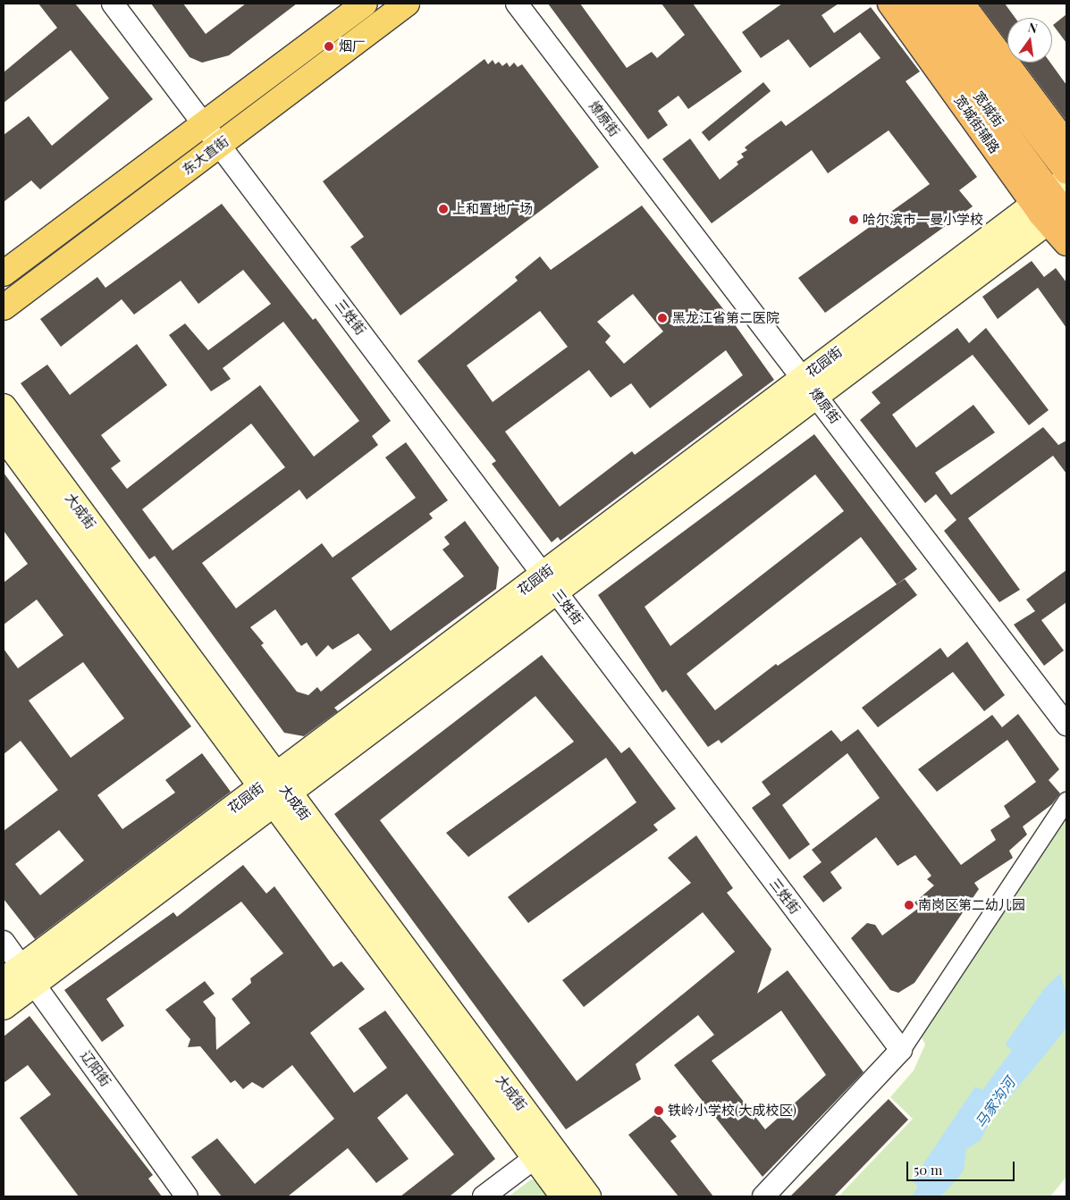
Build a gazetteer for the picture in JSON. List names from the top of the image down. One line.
{"streets":{"highway":["宽城街","宽城街辅路"],"main road":["东大直街","花园街","大成街"],"street":["燎原街","三姓街","辽阳街"]},"crossings":[["宽城街","宽城街辅路"],["宽城街","花园街"],["燎原街","花园街"],["宽城街辅路","花园街"],["东大直街","三姓街"],["三姓街","花园街"],["花园街","大成街"],["花园街","辽阳街"]],"water":["马家沟河"],"places":["烟厂","上和置地广场","哈尔滨市一曼小学校","黑龙江省第二医院","南岗区第二幼儿园","铁岭小学校(大成校区)"],"scale_bar":"50 m","north":"top"}
